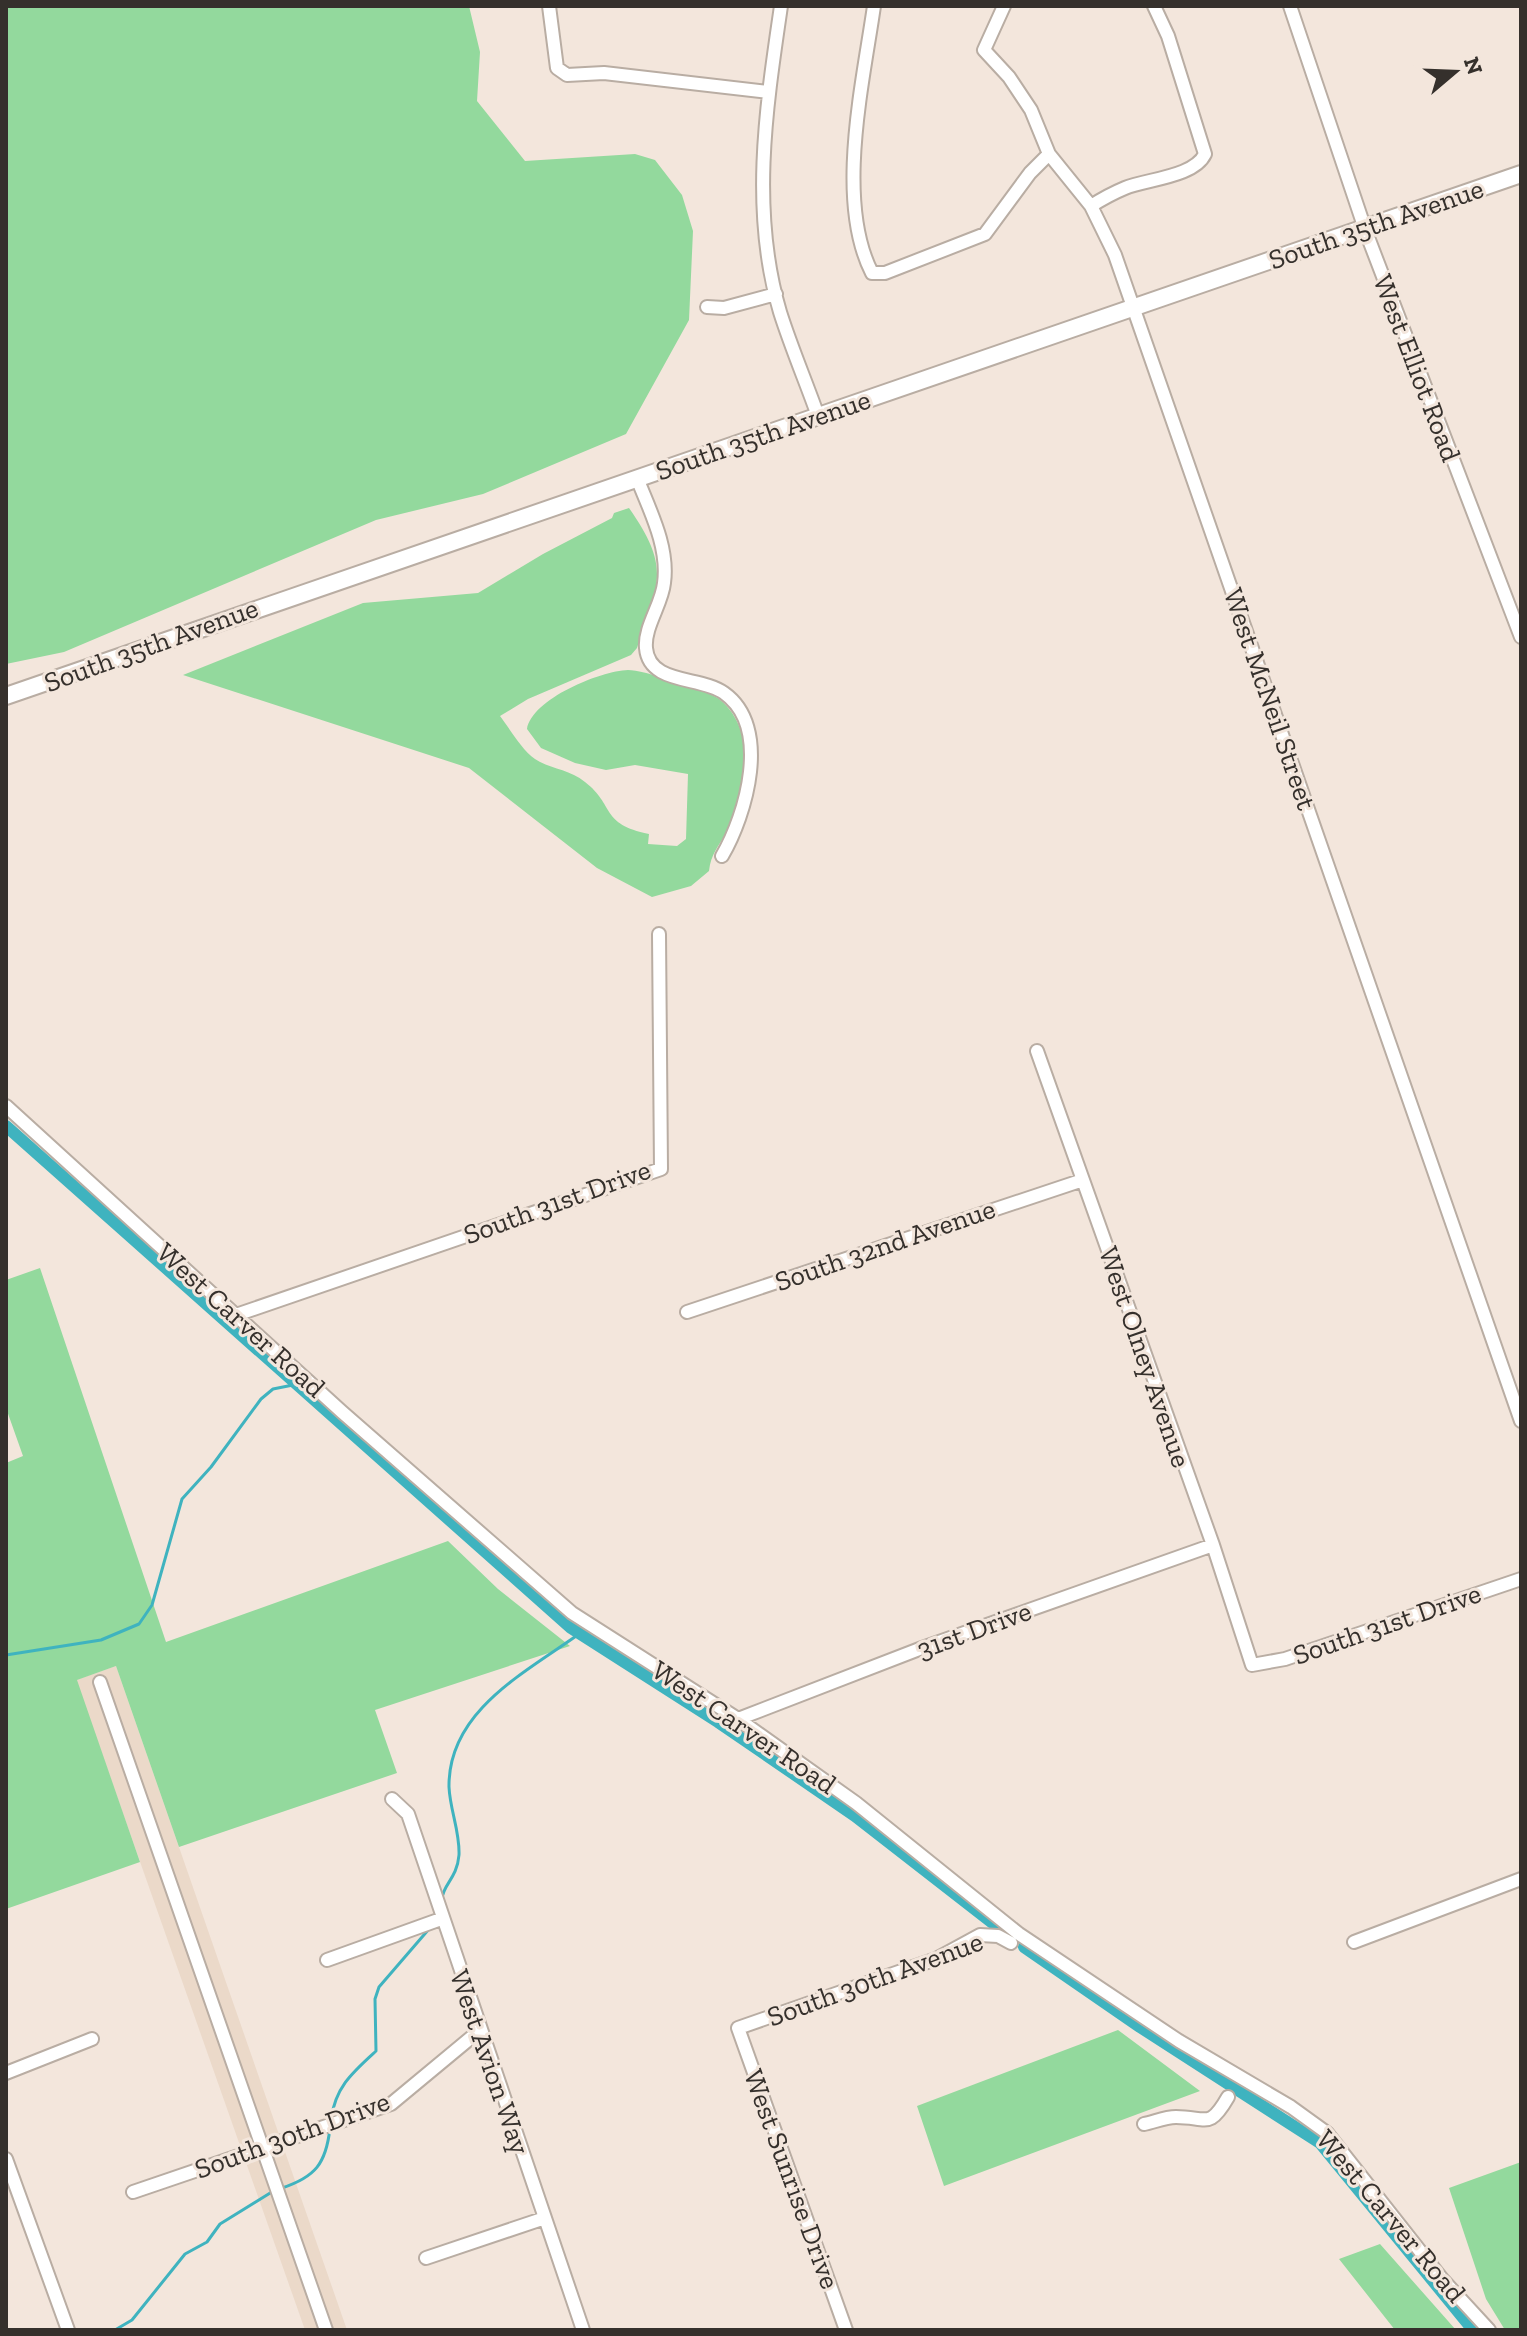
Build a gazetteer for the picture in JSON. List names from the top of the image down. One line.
{"streets":{"street":["South 35th Avenue","West Elliot Road","West McNeil Street","South 31st Drive","South 32nd Avenue","West Carver Road","West Olney Avenue","31st Drive","South 30th Avenue","West Avion Way","South 30th Drive","West Sunrise Drive"]},"crossings":[["South 35th Avenue","West Elliot Road"],["South 35th Avenue","West McNeil Street"],["South 31st Drive","West Carver Road"],["South 31st Drive","West Olney Avenue"],["South 32nd Avenue","West Olney Avenue"],["West Carver Road","31st Drive"],["West Olney Avenue","31st Drive"],["South 30th Avenue","West Sunrise Drive"],["West Avion Way","South 30th Drive"]],"north":"right"}
